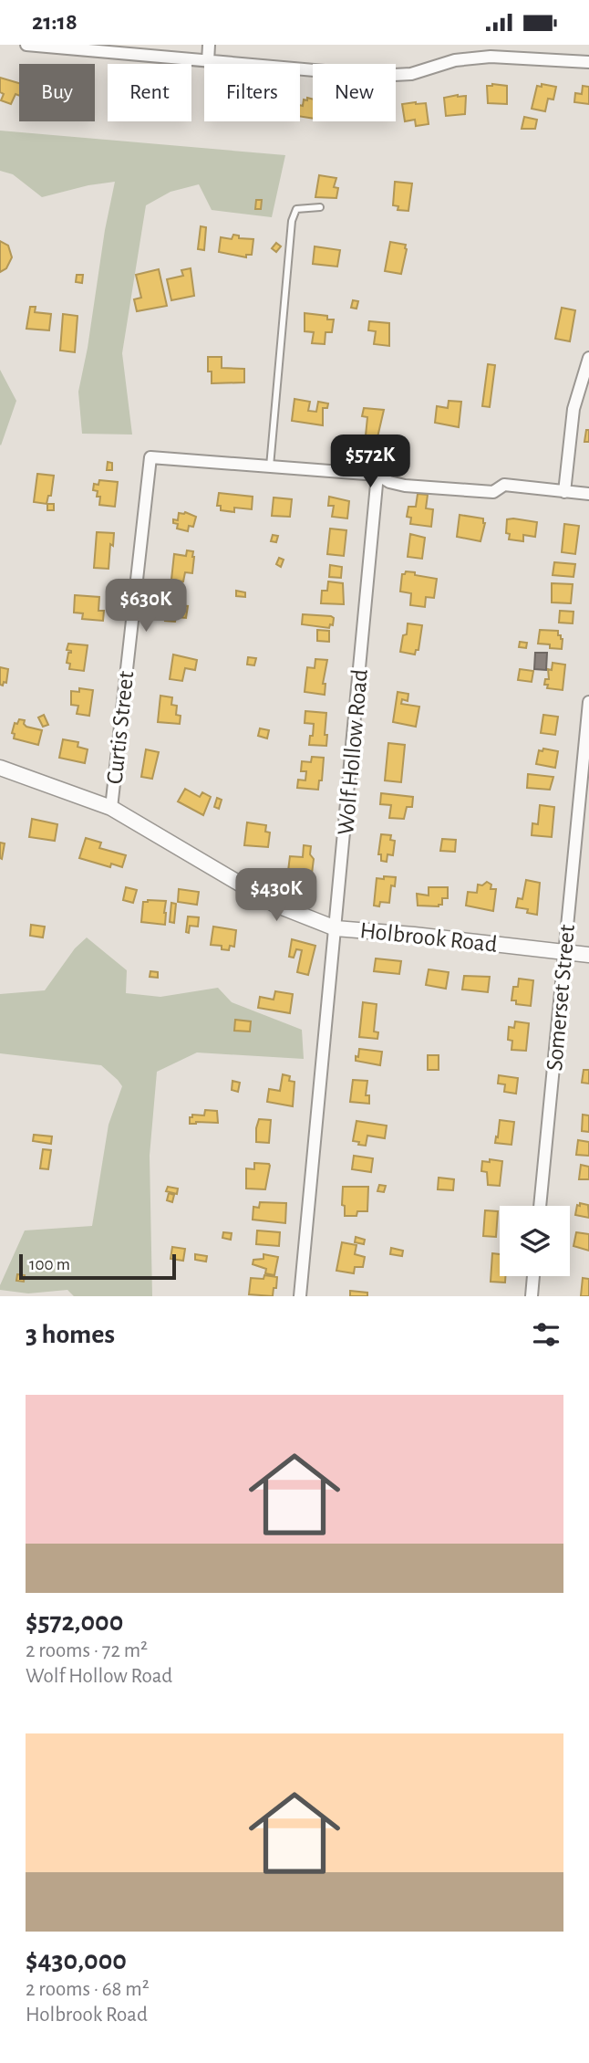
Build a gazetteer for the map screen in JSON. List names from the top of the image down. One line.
{"streets":{"street":["Curtis Street","Wolf Hollow Road","Holbrook Road","Somerset Street"]},"crossings":[["Curtis Street","Holbrook Road"],["Wolf Hollow Road","Holbrook Road"],["Holbrook Road","Somerset Street"]],"scale_bar":"100 m","page":{"status":"21:18","chip":["Buy","Rent","Filters","New"],"price":["$572K","$630K","$430K"],"scale":"100 m","heading":"3 homes","list":[{"name":"$572,000","note":"2 rooms · 72 m² · Wolf Hollow Road"},{"name":"$430,000","note":"2 rooms · 68 m² · Holbrook Road"}]}}
